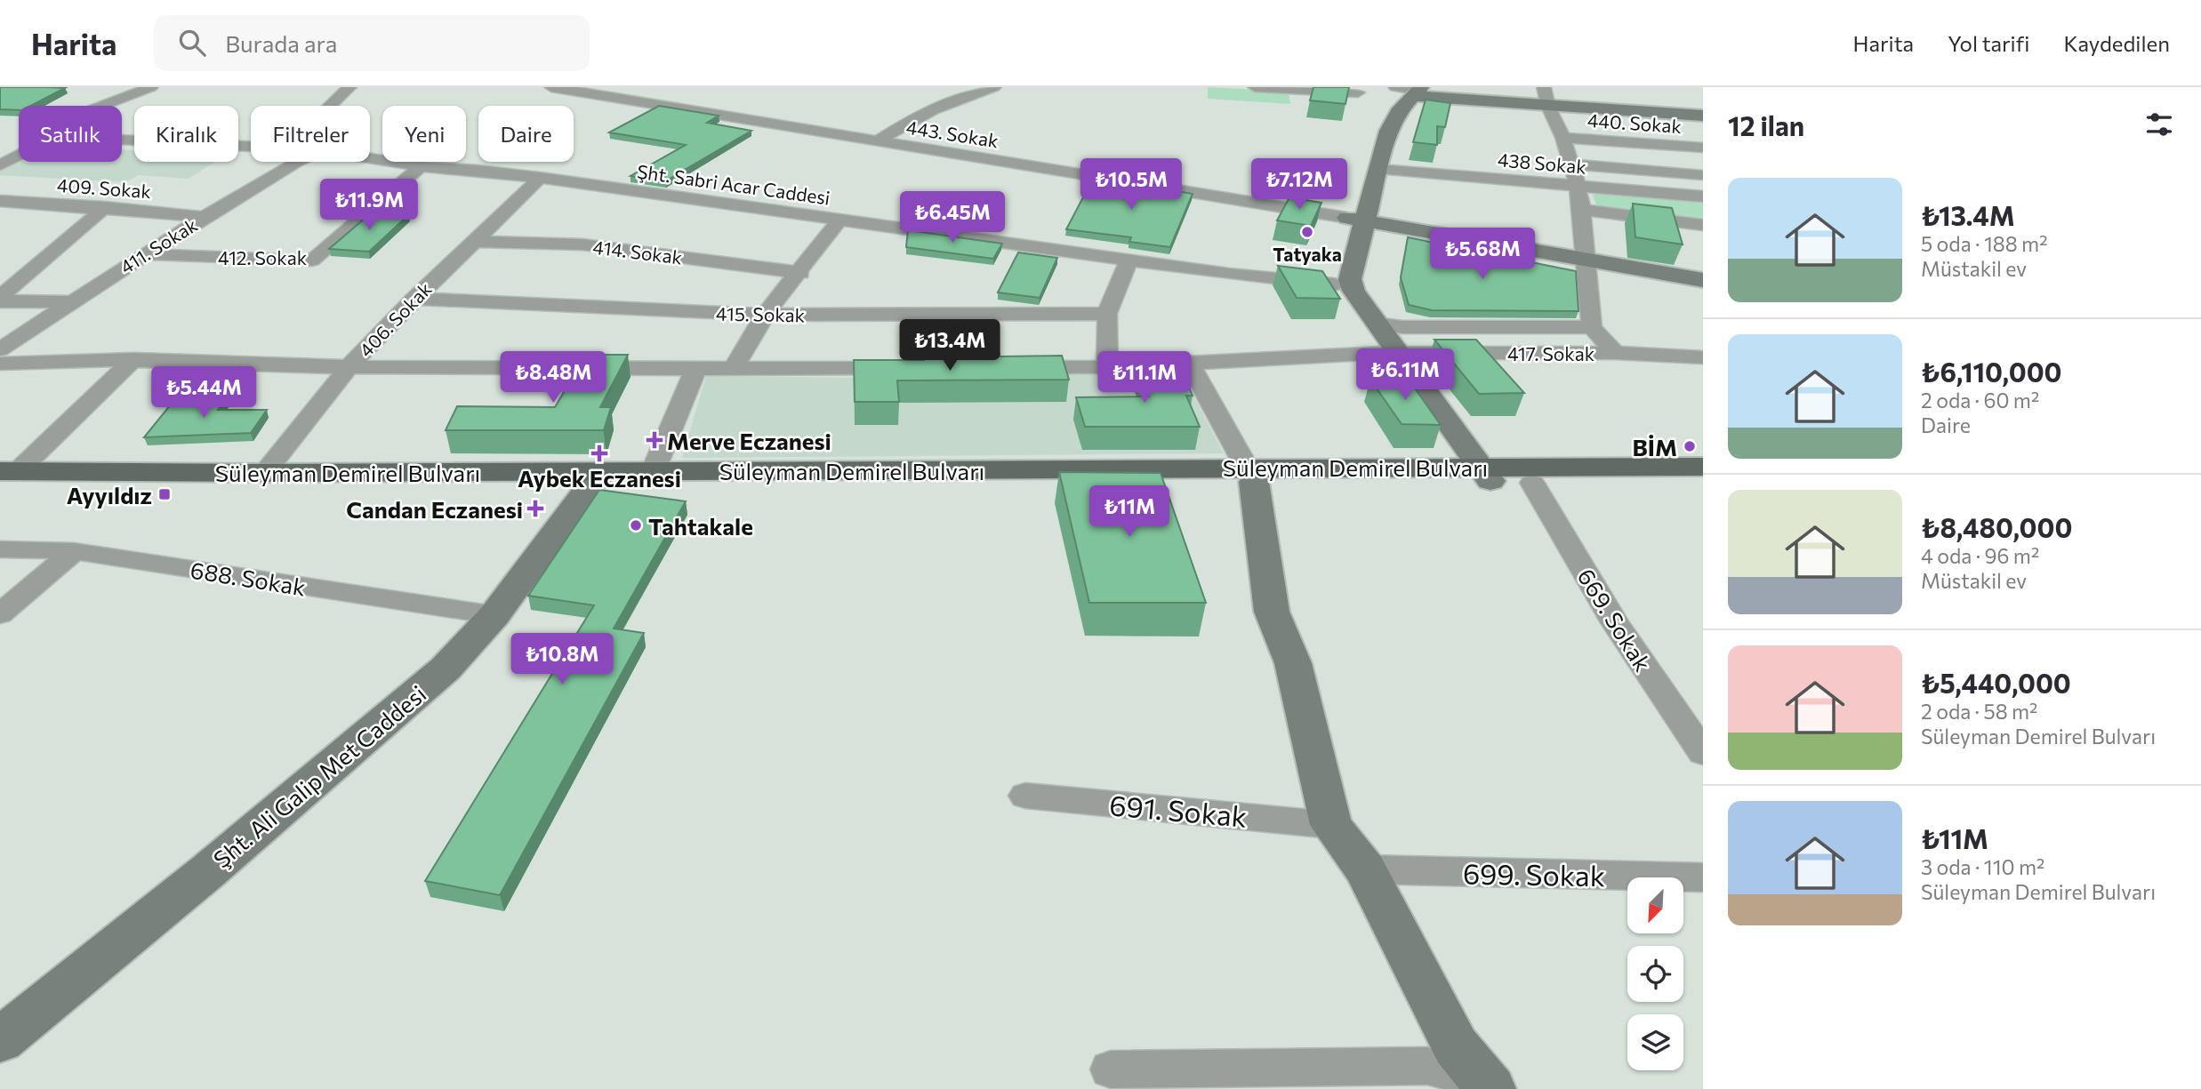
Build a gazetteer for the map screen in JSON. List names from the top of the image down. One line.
{"streets":{"main road":["Süleyman Demirel Bulvarı","Şht. Ali Galip Met Caddesi"],"street":["440. Sokak","443. Sokak","438 Sokak","Şht. Sabri Acar Caddesi","409. Sokak","411. Sokak","414. Sokak","412. Sokak","415. Sokak","406. Sokak","417. Sokak","688. Sokak","669. Sokak","691. Sokak","699. Sokak"]},"crossings":[["Şht. Sabri Acar Caddesi","412. Sokak"],["Şht. Sabri Acar Caddesi","406. Sokak"],["409. Sokak","411. Sokak"],["411. Sokak","412. Sokak"],["414. Sokak","406. Sokak"],["415. Sokak","406. Sokak"],["406. Sokak","Süleyman Demirel Bulvarı"],["Süleyman Demirel Bulvarı","669. Sokak"],["Süleyman Demirel Bulvarı","Şht. Ali Galip Met Caddesi"],["688. Sokak","Şht. Ali Galip Met Caddesi"]],"places":{"other":["Tatyaka","BİM","Tahtakale"],"health":["Merve Eczanesi","Aybek Eczanesi","Candan Eczanesi"],"transit":["Ayyıldız"]},"north":"bottom left","page":{"header":"Harita","search":"Burada ara","nav":["Harita","Yol tarifi","Kaydedilen"],"heading":"12 ilan","chip":["Satılık","Kiralık","Filtreler","Yeni","Daire"],"price":["₺10.5M","₺7.12M","₺11.9M","₺6.45M","₺5.68M","₺13.4M","₺6.11M","₺8.48M","₺11.1M","₺5.44M","₺11M","₺10.8M"],"list":[{"name":"₺13.4M","note":"5 oda · 188 m² · Müstakil ev"},{"name":"₺6,110,000","note":"2 oda · 60 m² · Daire"},{"name":"₺8,480,000","note":"4 oda · 96 m² · Müstakil ev"},{"name":"₺5,440,000","note":"2 oda · 58 m² · Süleyman Demirel Bulvarı"},{"name":"₺11M","note":"3 oda · 110 m² · Süleyman Demirel Bulvarı"}]}}
